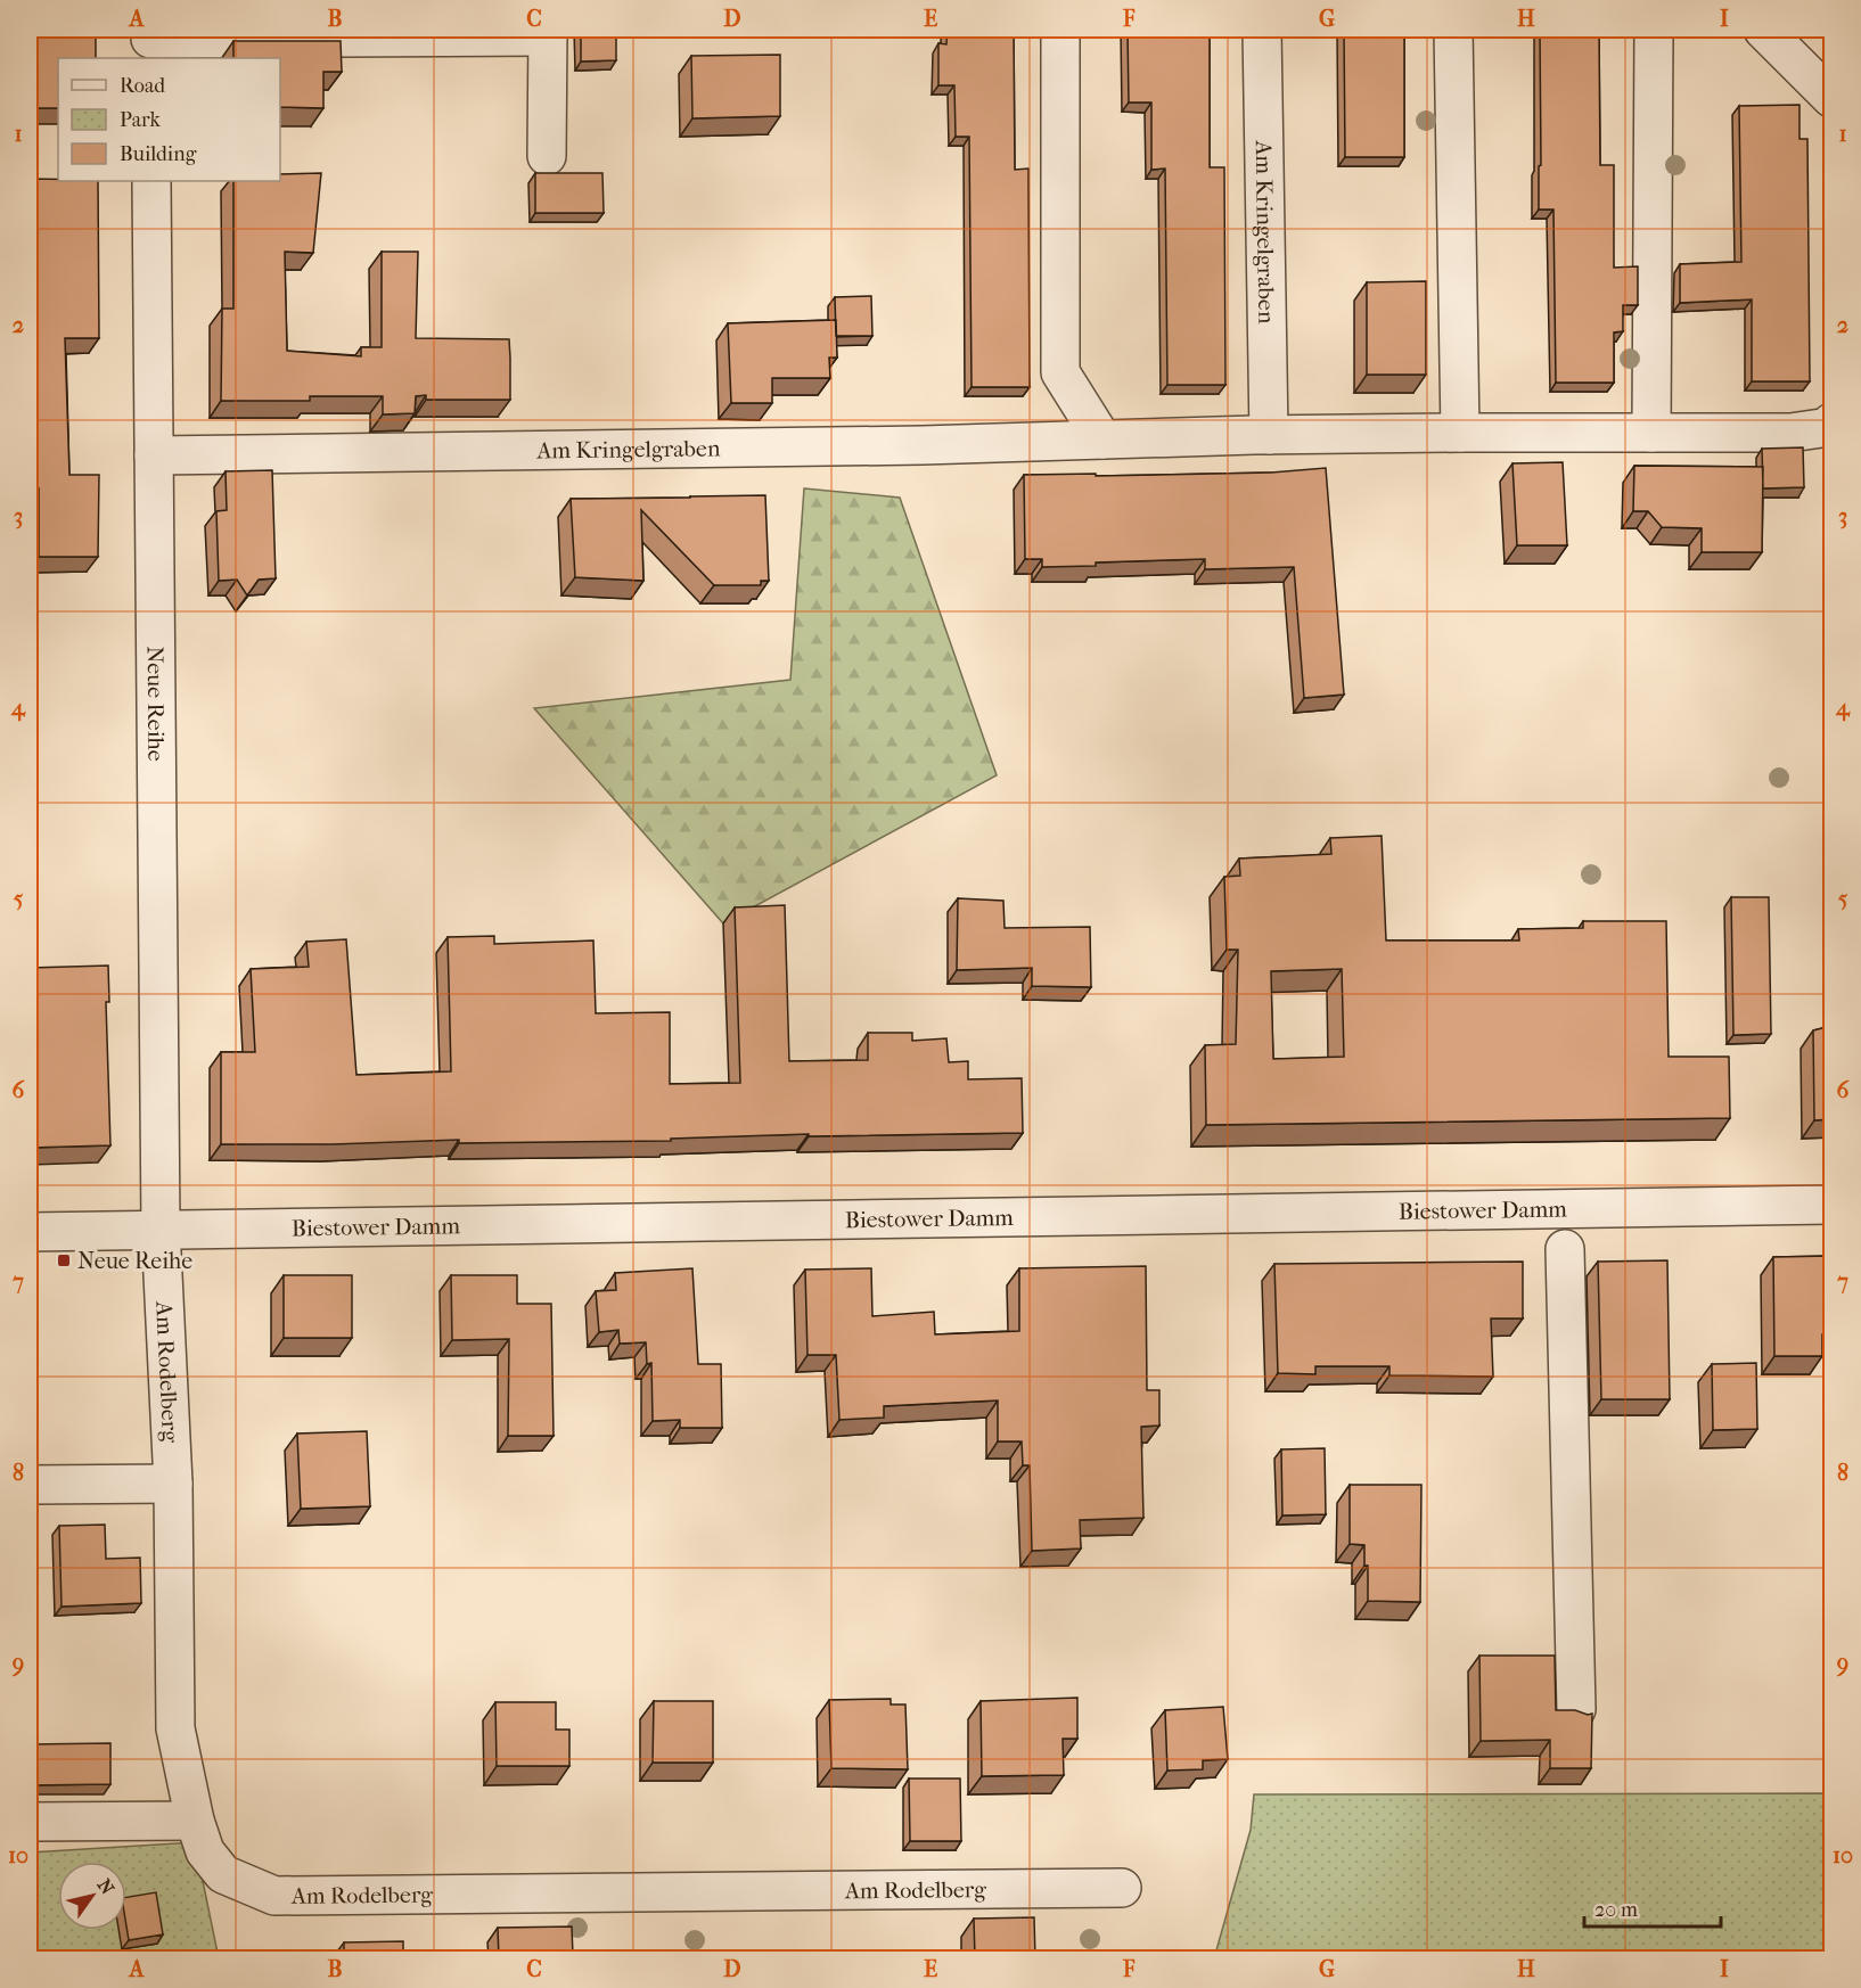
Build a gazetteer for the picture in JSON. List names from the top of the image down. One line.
{"streets":{"street":["Am Kringelgraben","Neue Reihe","Biestower Damm","Am Rodelberg"]},"crossings":[["Am Kringelgraben","Neue Reihe"],["Neue Reihe","Biestower Damm"],["Neue Reihe","Am Rodelberg"],["Biestower Damm","Am Rodelberg"]],"places":{"transit":["Neue Reihe"]},"legend":["Road","Park","Building"],"scale_bar":"20 m","north":"top right","grid":{"columns":["A","B","C","D","E","F","G","H","I"],"rows":["1","2","3","4","5","6","7","8","9","10"]}}
